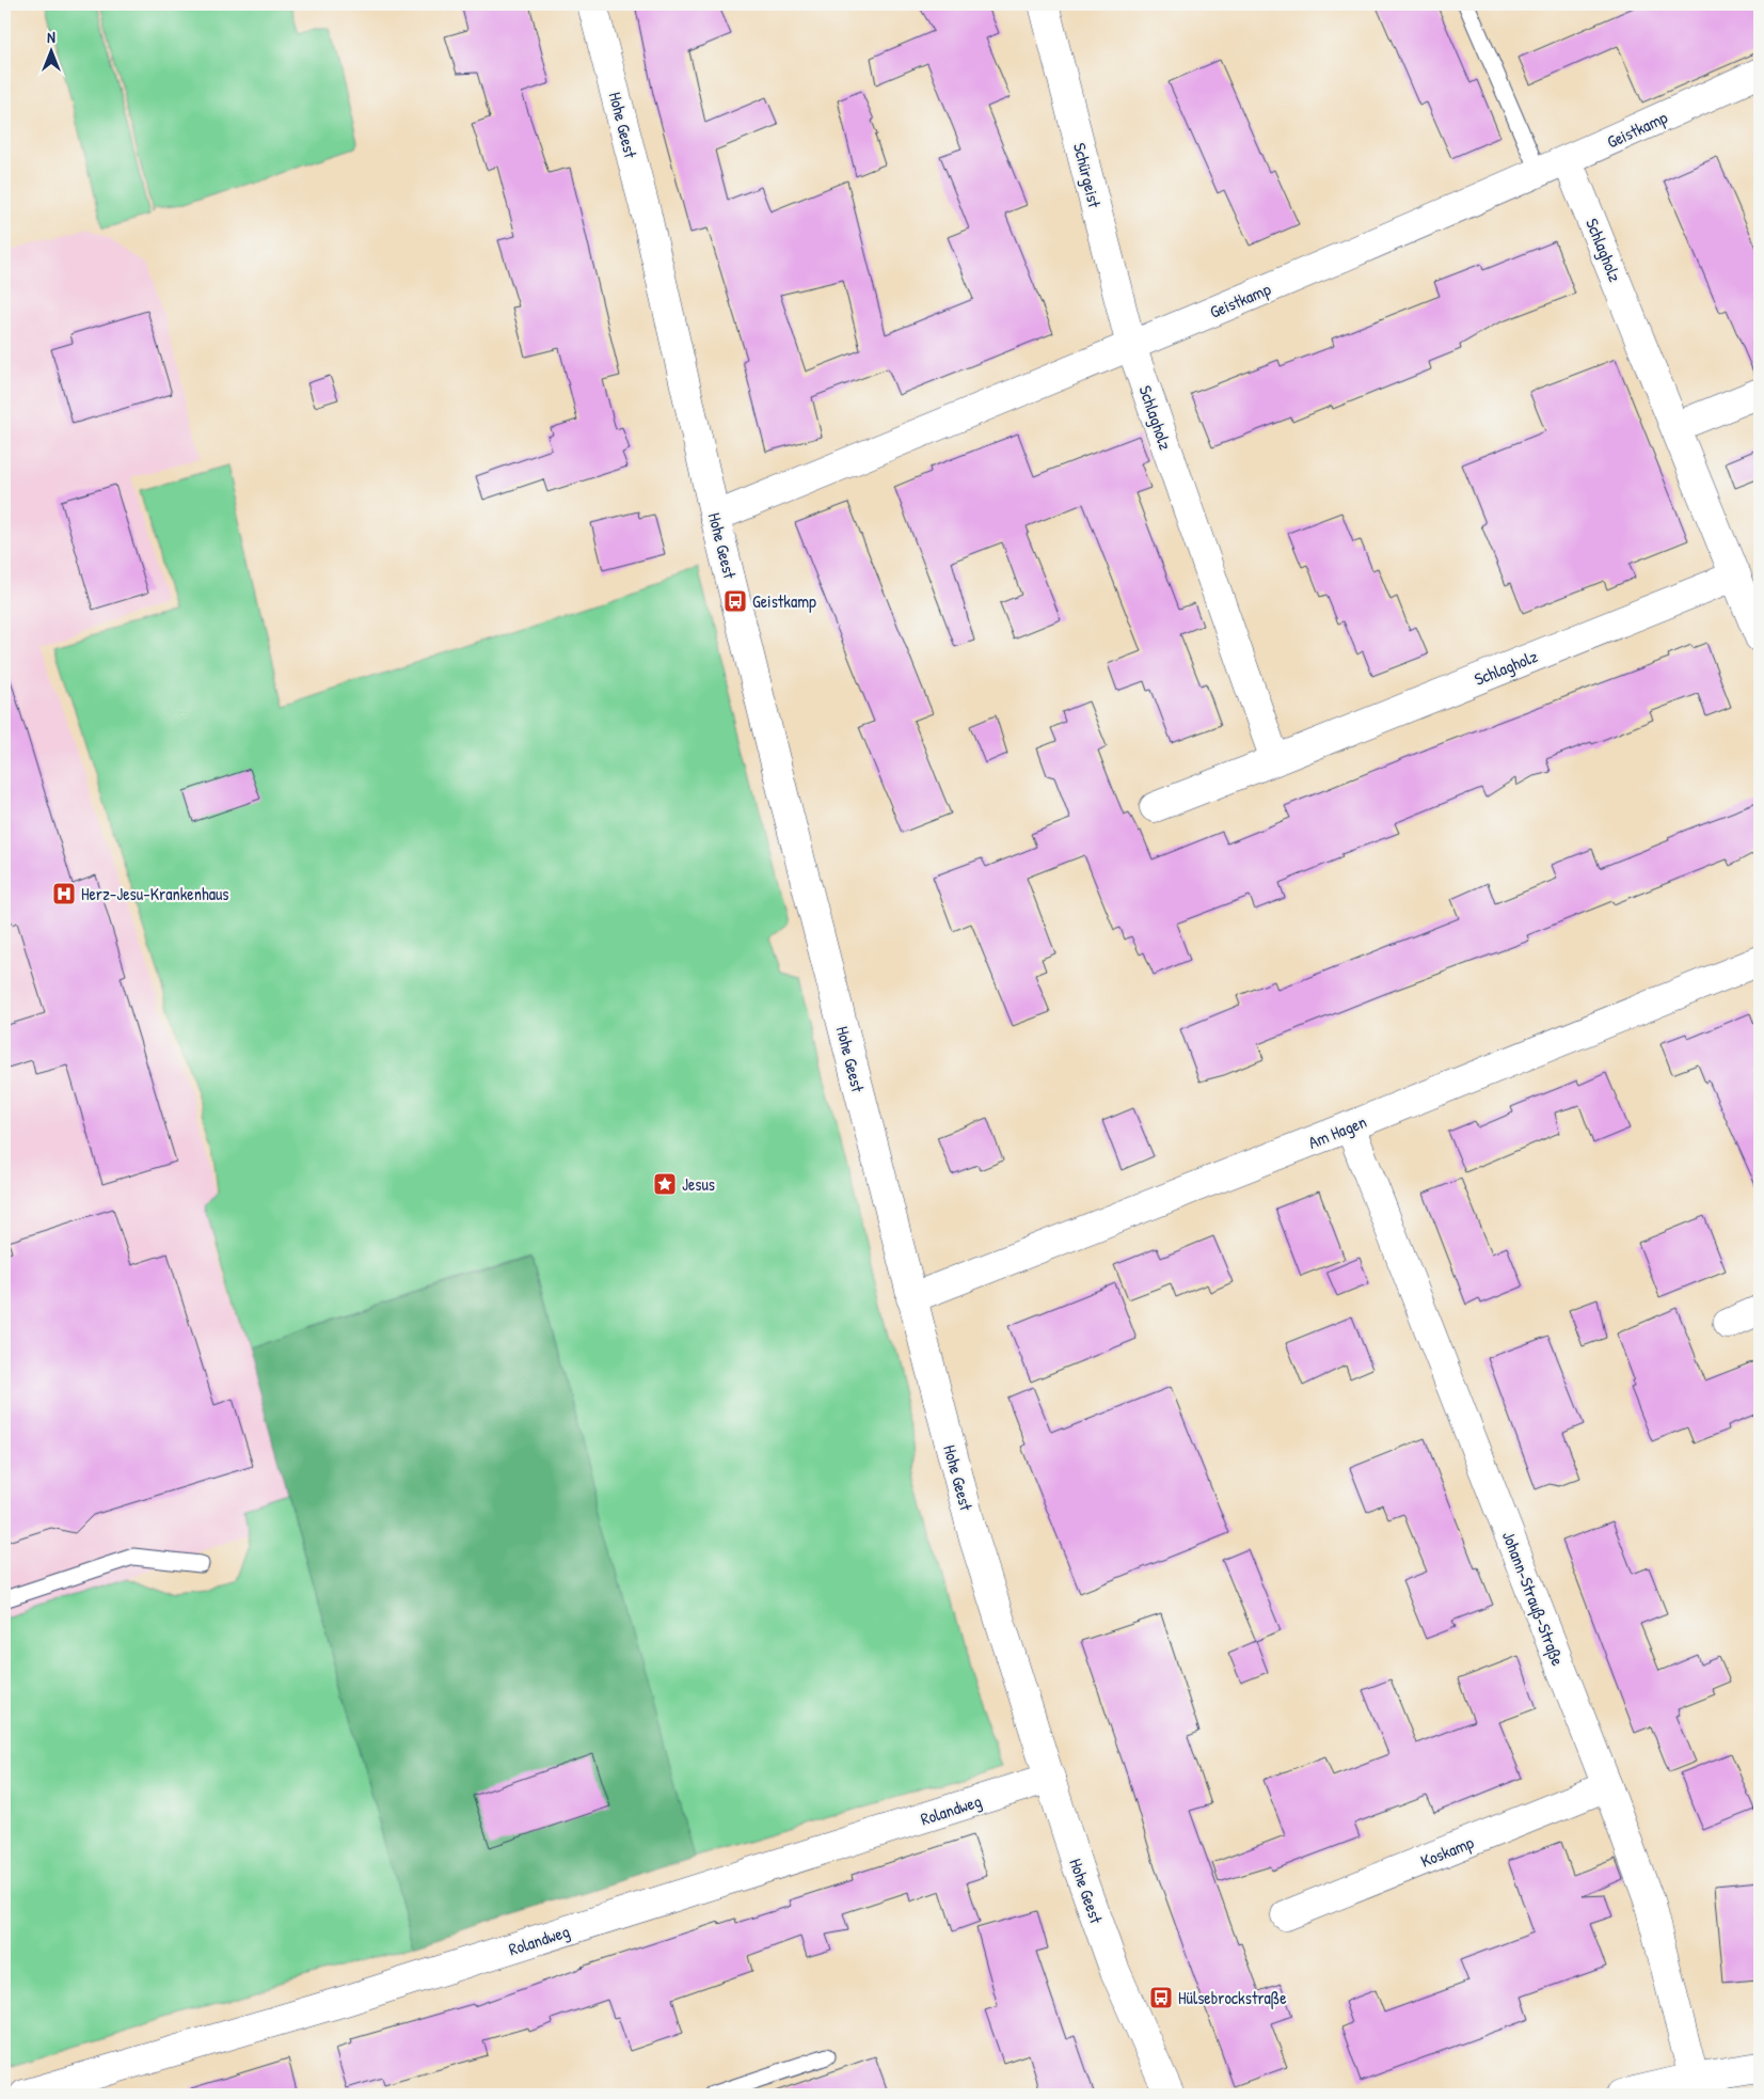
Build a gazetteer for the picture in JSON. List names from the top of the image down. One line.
{"streets":{"street":["Hohe Geest","Geistkamp","Schürgeist","Schlagholz","Am Hagen","Johann-Strauß-Straße","Rolandweg","Koskamp"]},"crossings":[["Hohe Geest","Geistkamp"],["Hohe Geest","Am Hagen"],["Hohe Geest","Rolandweg"],["Geistkamp","Schürgeist"],["Geistkamp","Schlagholz"],["Schürgeist","Schlagholz"],["Am Hagen","Johann-Strauß-Straße"],["Johann-Strauß-Straße","Koskamp"]],"places":{"bus stop":["Geistkamp","Hülsebrockstraße"],"hospital":["Herz-Jesu-Krankenhaus"],"place":["Jesus"]},"north":"top"}
